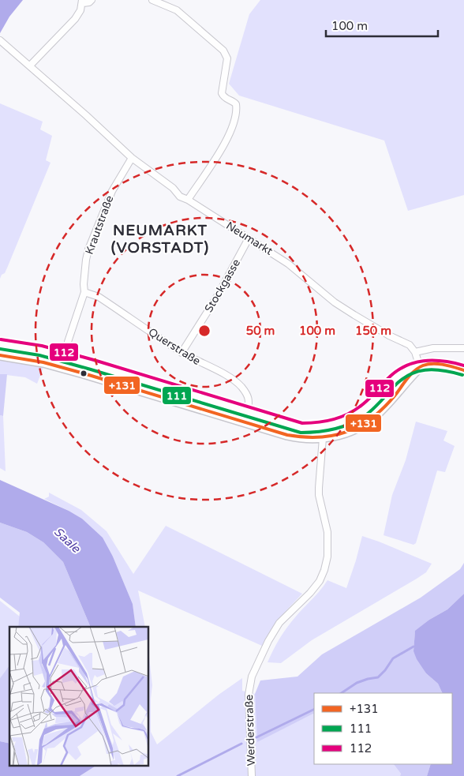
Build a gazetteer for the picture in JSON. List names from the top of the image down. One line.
{"streets":{"street":["Krautstraße","Neumarkt","Stockgasse","Querstraße","Werderstraße"]},"crossings":[["Krautstraße","Neumarkt"],["Krautstraße","Querstraße"],["Neumarkt","Stockgasse"],["Stockgasse","Querstraße"]],"districts":["NEUMARKT (VORSTADT)"],"water":["Saale"],"lines":["transit line 112","transit line 111","transit line +131"],"legend":["+131","111","112"],"scale_bar":"100 m","rings":["50 m","100 m","150 m"]}
